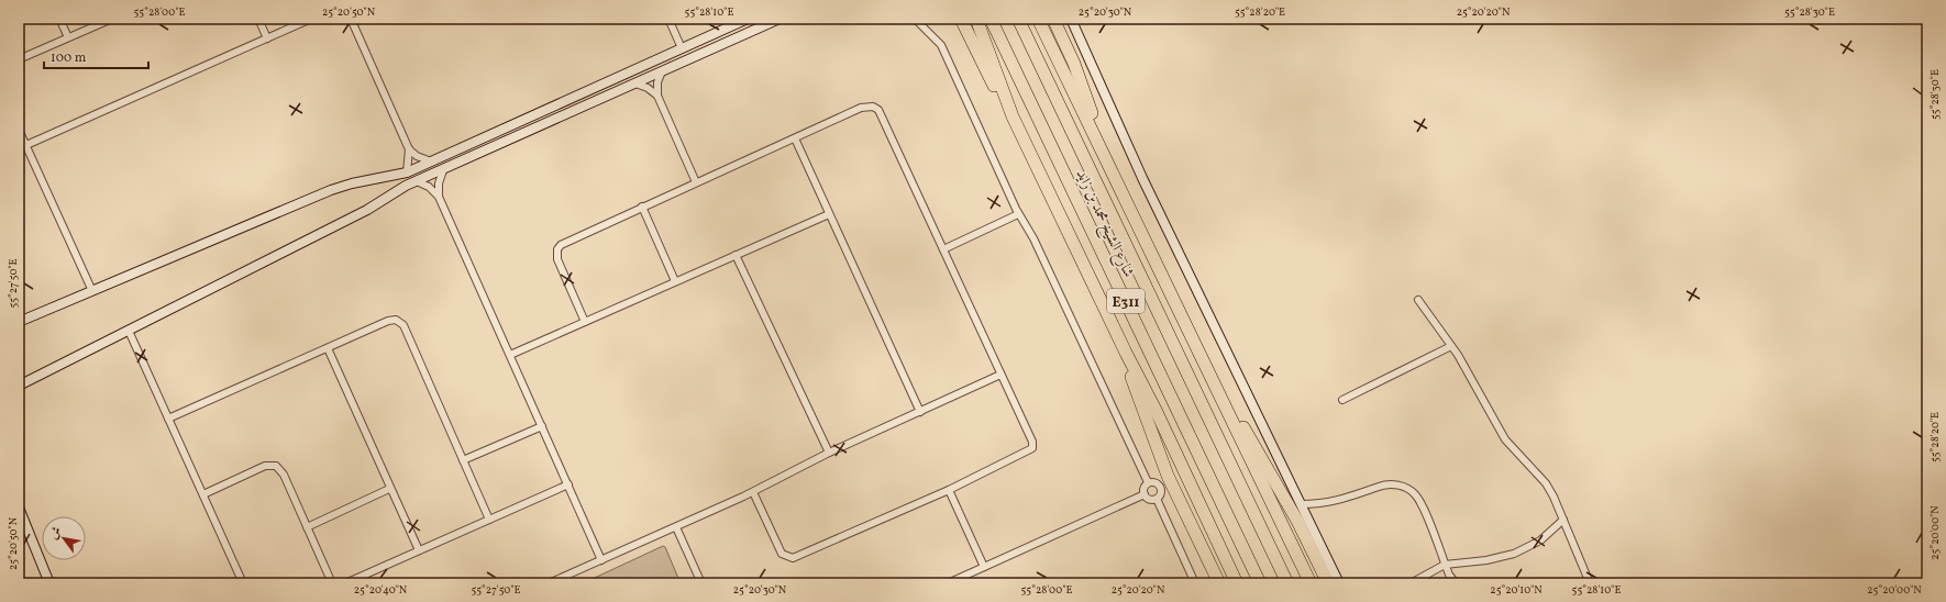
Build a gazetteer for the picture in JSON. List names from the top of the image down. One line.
{"streets":{"highway":["شارع الشيخ محمد بن زايد","E311"]},"scale_bar":"100 m","north":"top left","coordinates":["55°28'00\"E","25°20'50\"N","55°28'10\"E","25°20'30\"N","55°28'20\"E","25°20'20\"N","55°28'30\"E","55°27'50\"E","25°20'00\"N","25°20'40\"N","25°20'10\"N"]}
